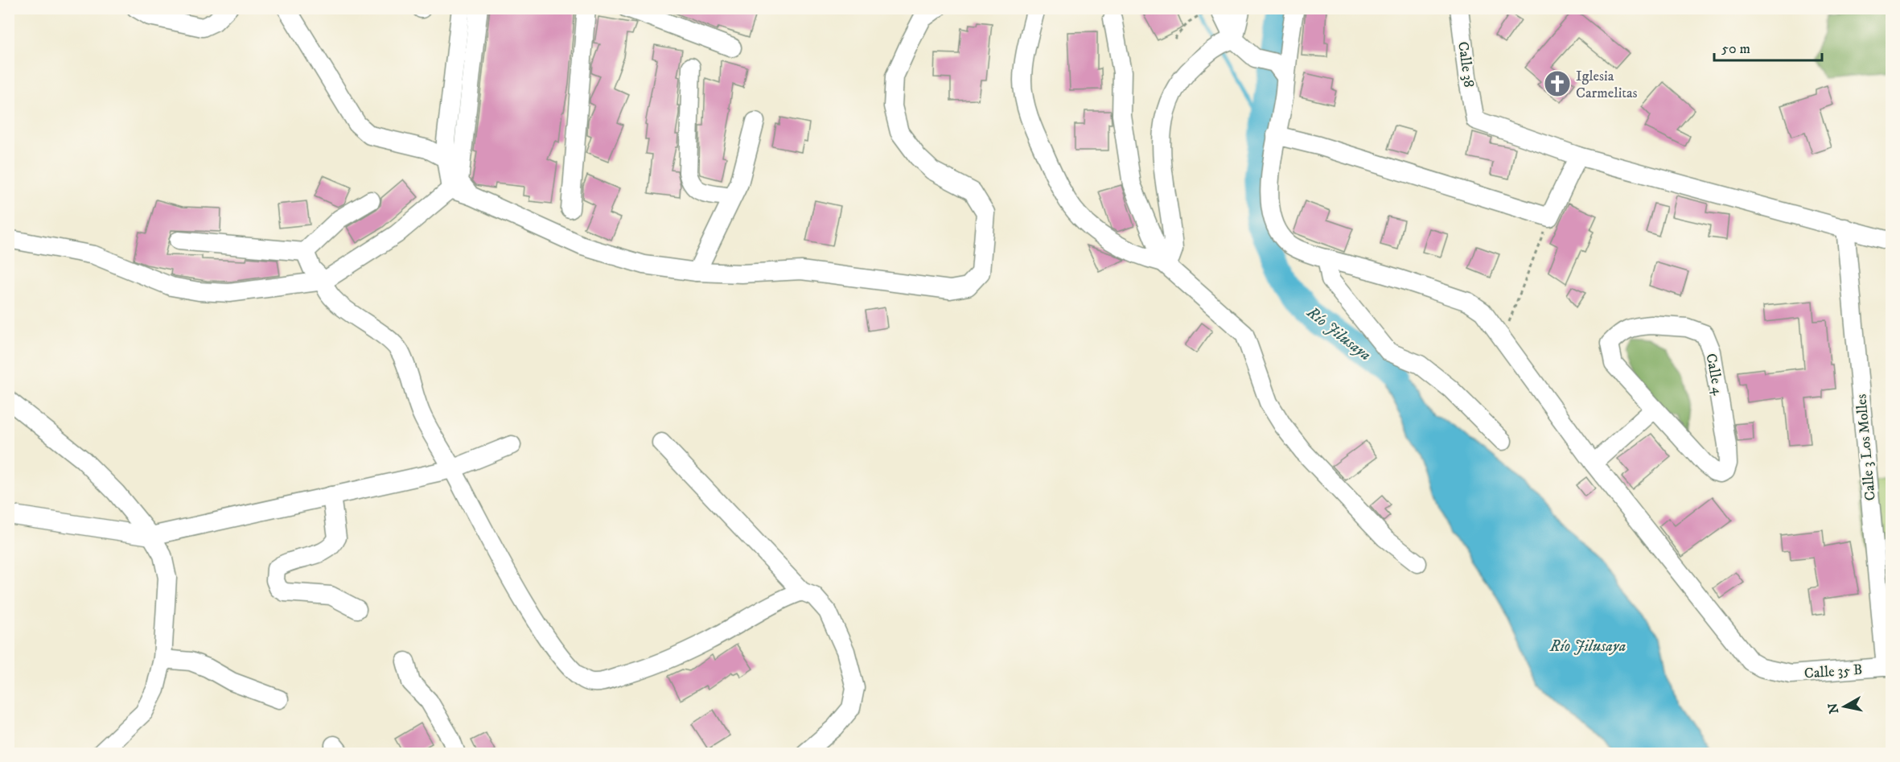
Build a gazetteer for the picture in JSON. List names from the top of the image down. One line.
{"streets":{"street":["Calle 38","Calle 4","Calle 3 Los Molles","Calle 35 B"]},"crossings":[["Calle 3 Los Molles","Calle 35 B"]],"water":["Río Jilusaya"],"places":{"church":["Iglesia Carmelitas"]},"scale_bar":"50 m","north":"left"}
